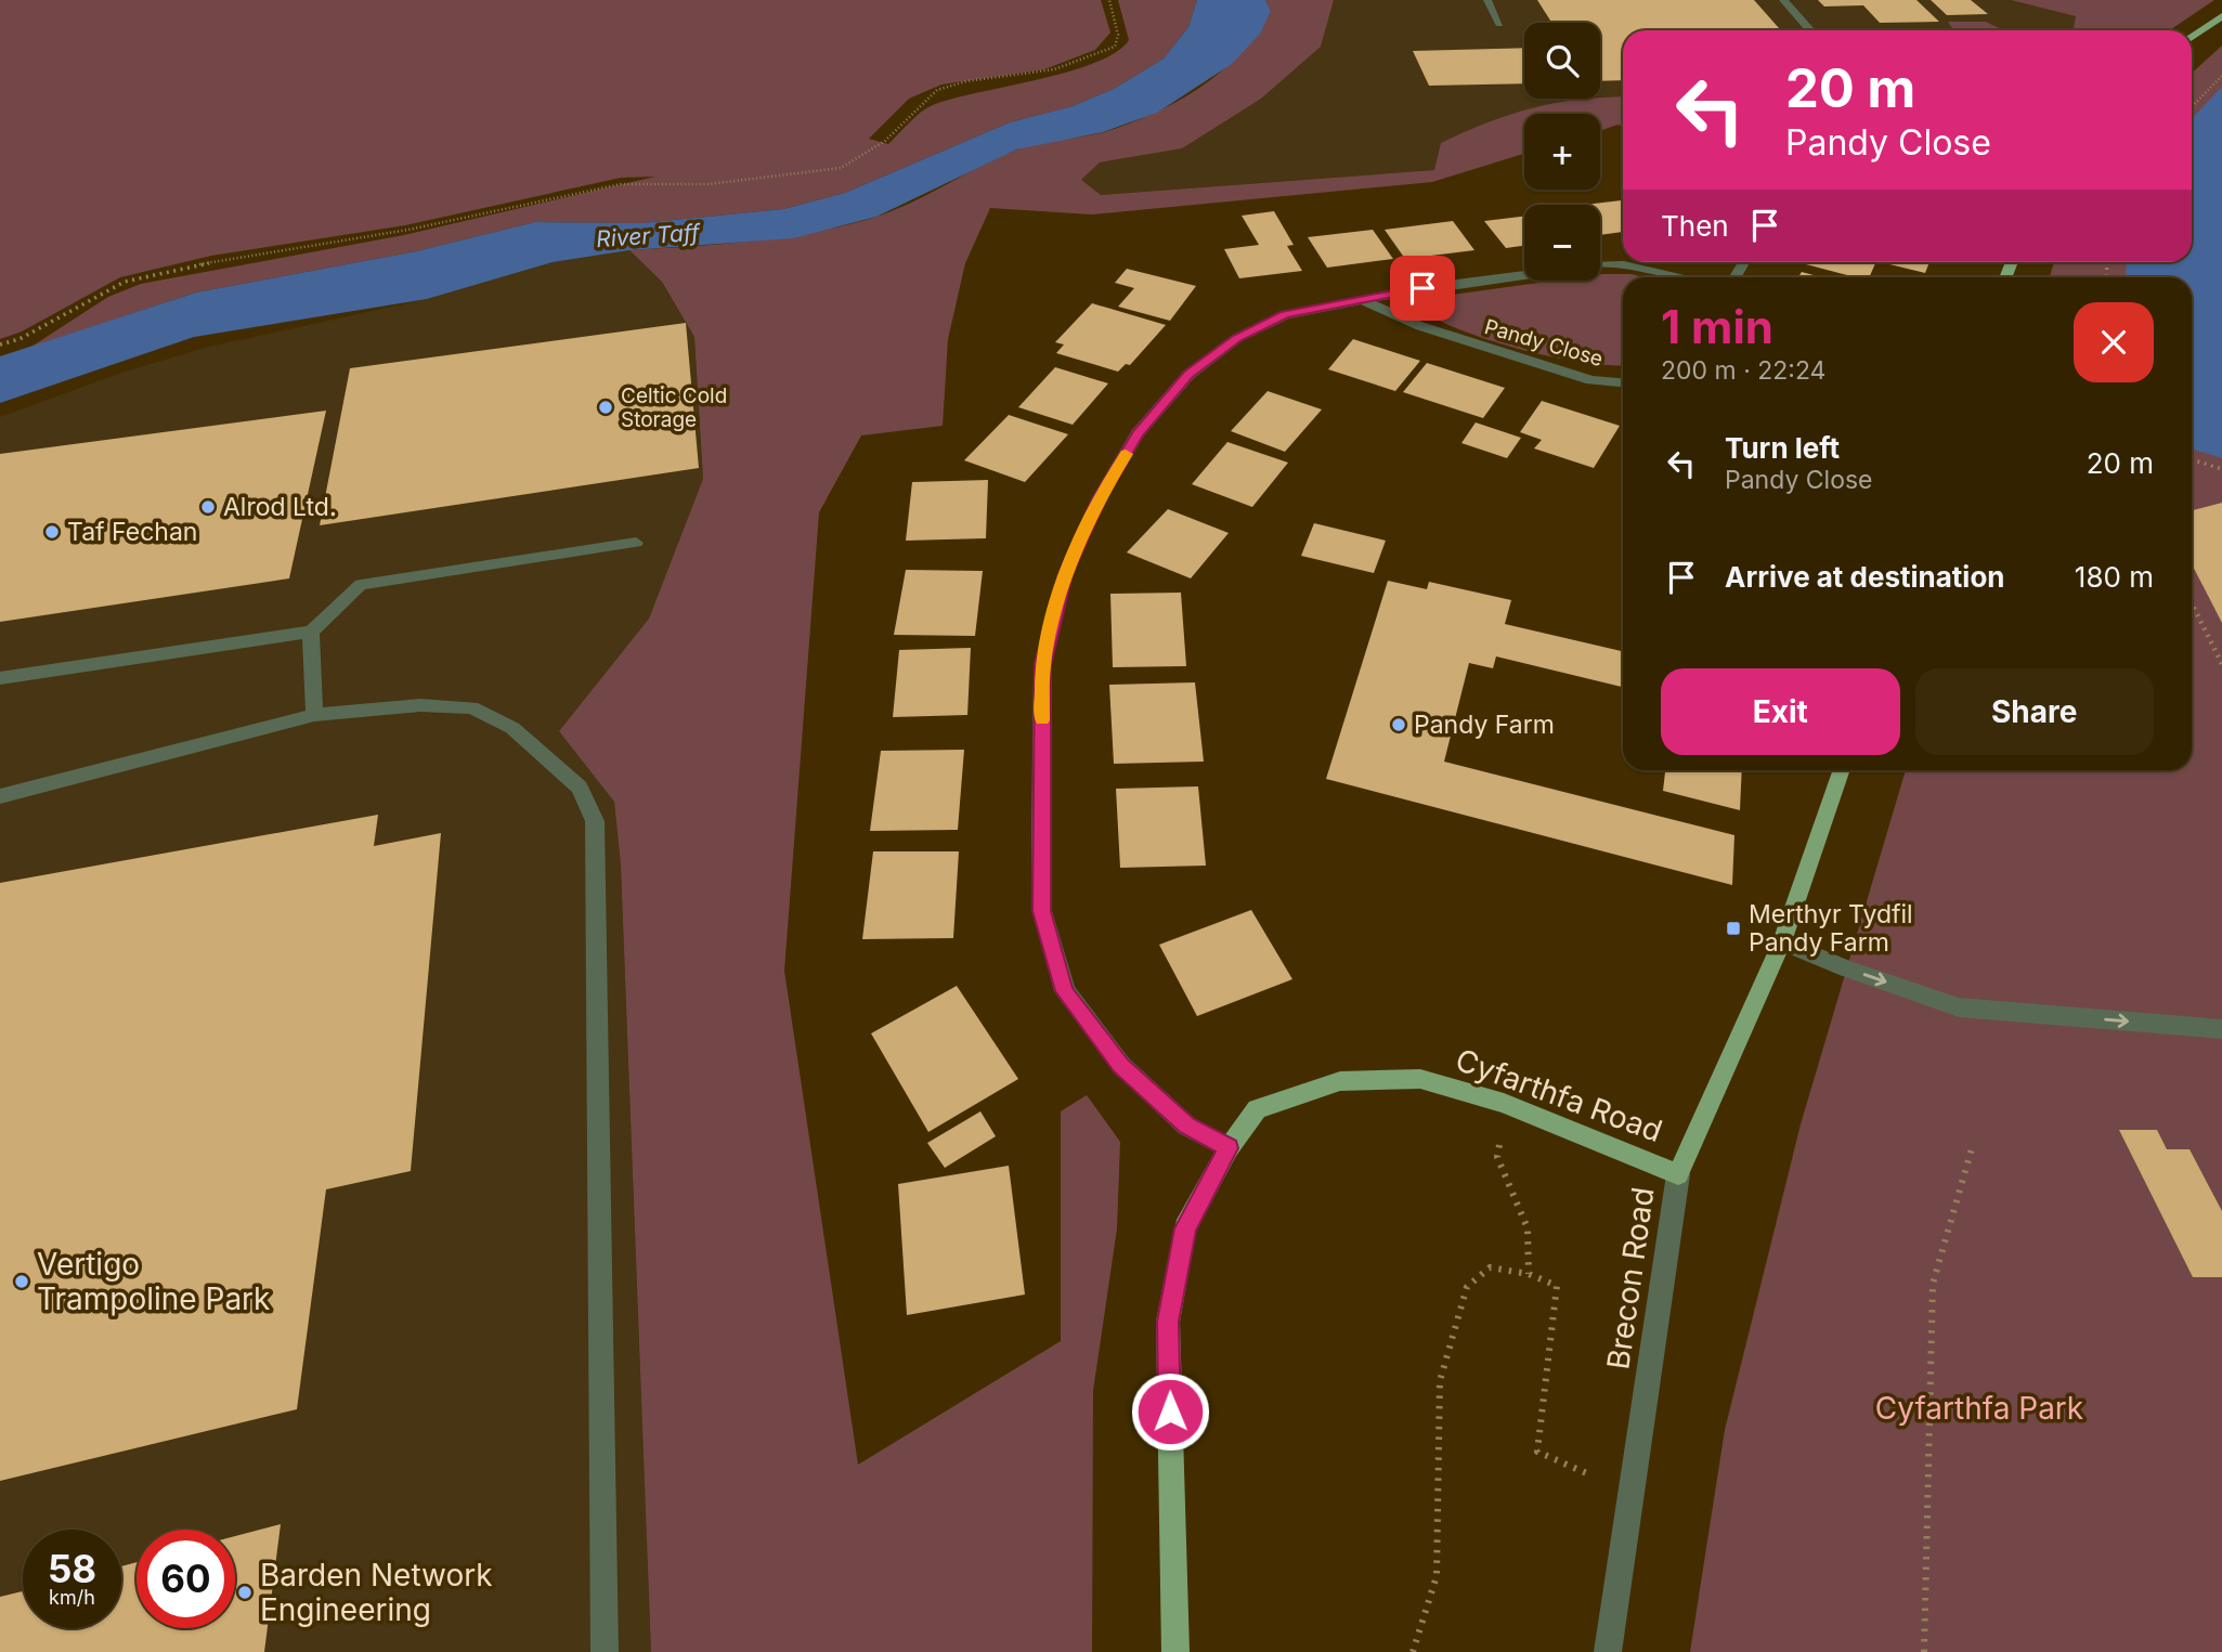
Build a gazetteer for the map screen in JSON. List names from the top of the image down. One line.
{"streets":{"main road":["Cyfarthfa Road","Brecon Road"],"street":["Pandy Close"]},"crossings":[["Pandy Close","Cyfarthfa Road"],["Cyfarthfa Road","Brecon Road"]],"water":["River Taff"],"parks":["Cyfarthfa Park"],"places":{"other":["Celtic Cold Storage","Alrod Ltd.","Taf Fechan","Pandy Farm","Vertigo Trampoline Park","Barden Network Engineering"],"transit":["Merthyr Tydfil Pandy Farm"]},"page":{"map_buttons":["+","−"],"turn":["20 m","Pandy Close"],"then":"Then","heading":["1 min","200 m · 22:24"],"list":[{"name":"Turn left","note":"Pandy Close","value":"20 m"},{"name":"Arrive at destination","value":"180 m"}],"buttons":["Exit","Share"],"speed":"58 km/h","limit":"60"}}
